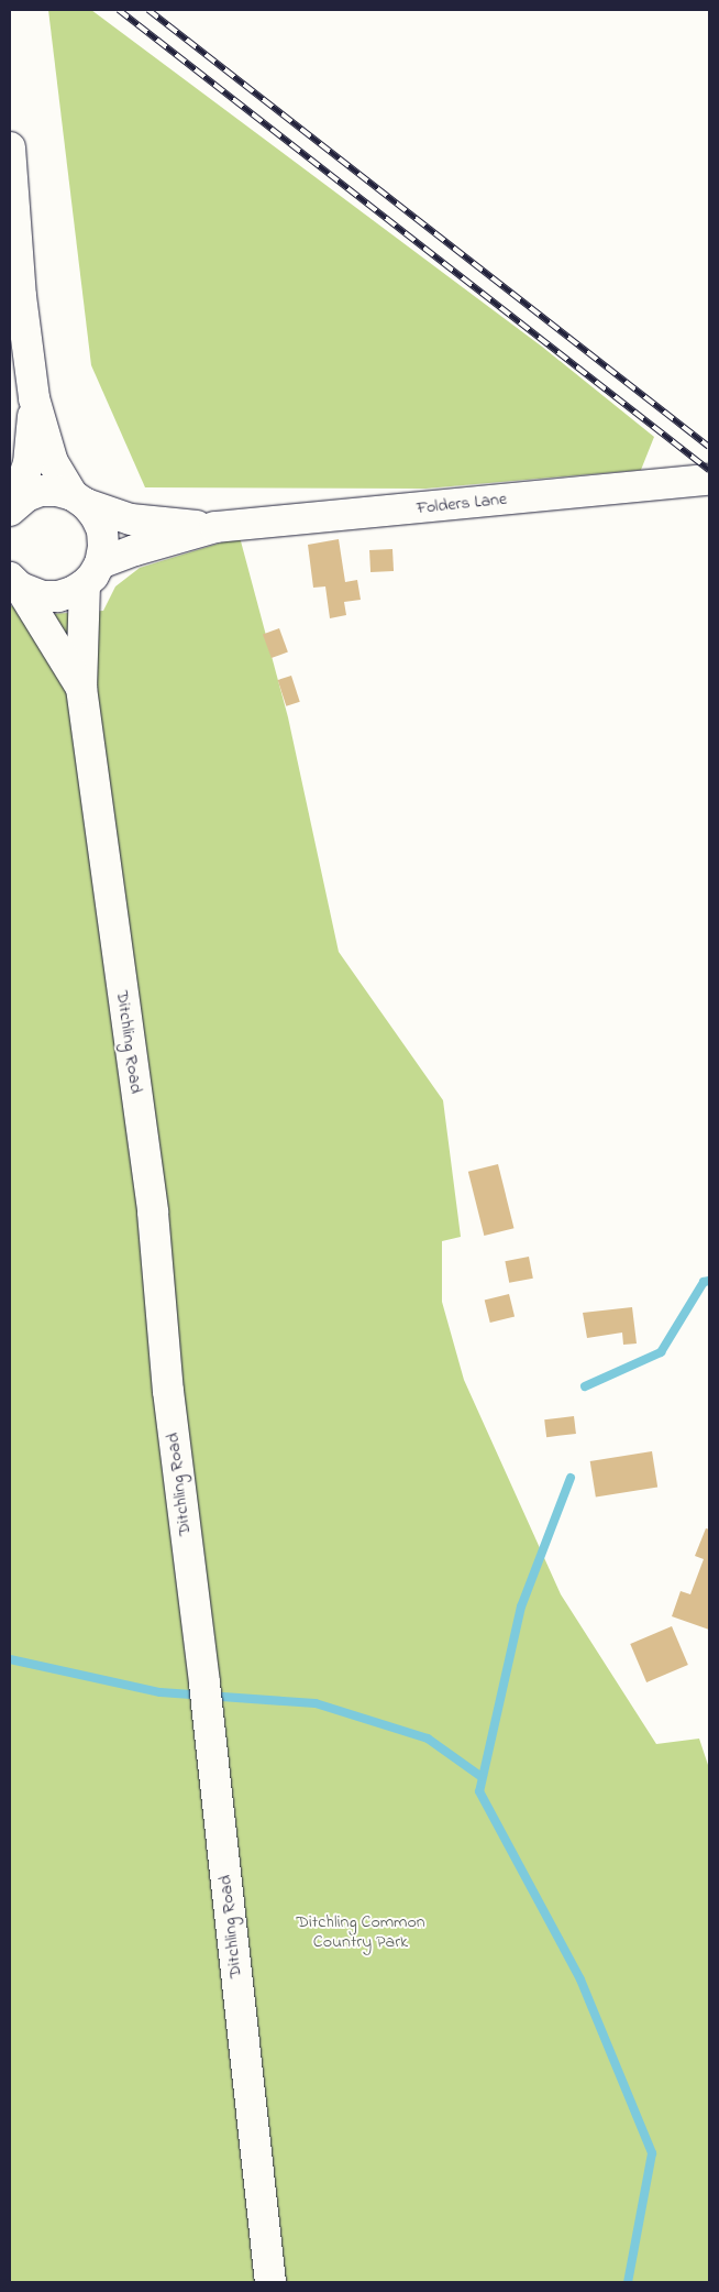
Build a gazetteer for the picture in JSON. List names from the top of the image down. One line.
{"streets":{"main road":["Folders Lane","Ditchling Road"]},"crossings":[["Folders Lane","Ditchling Road"]],"parks":["Ditchling Common Country Park"]}
